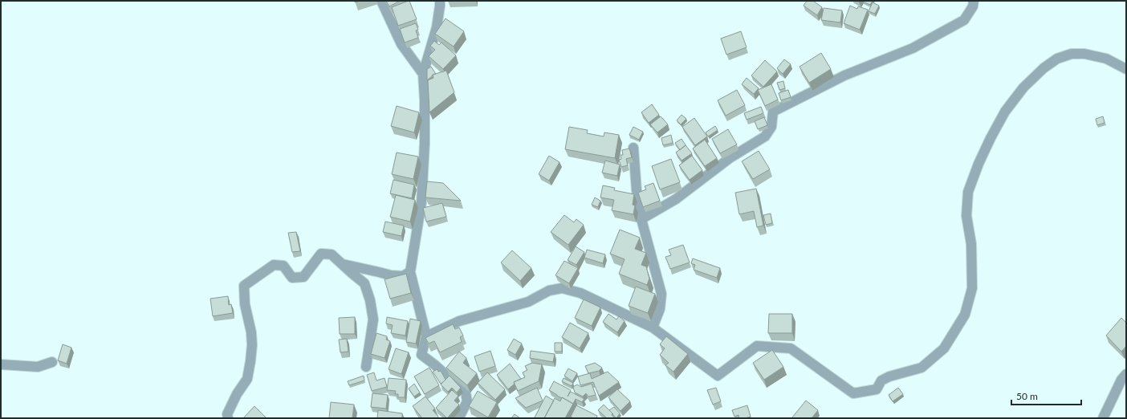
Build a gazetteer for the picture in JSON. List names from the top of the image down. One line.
{"scale_bar":"50 m"}
